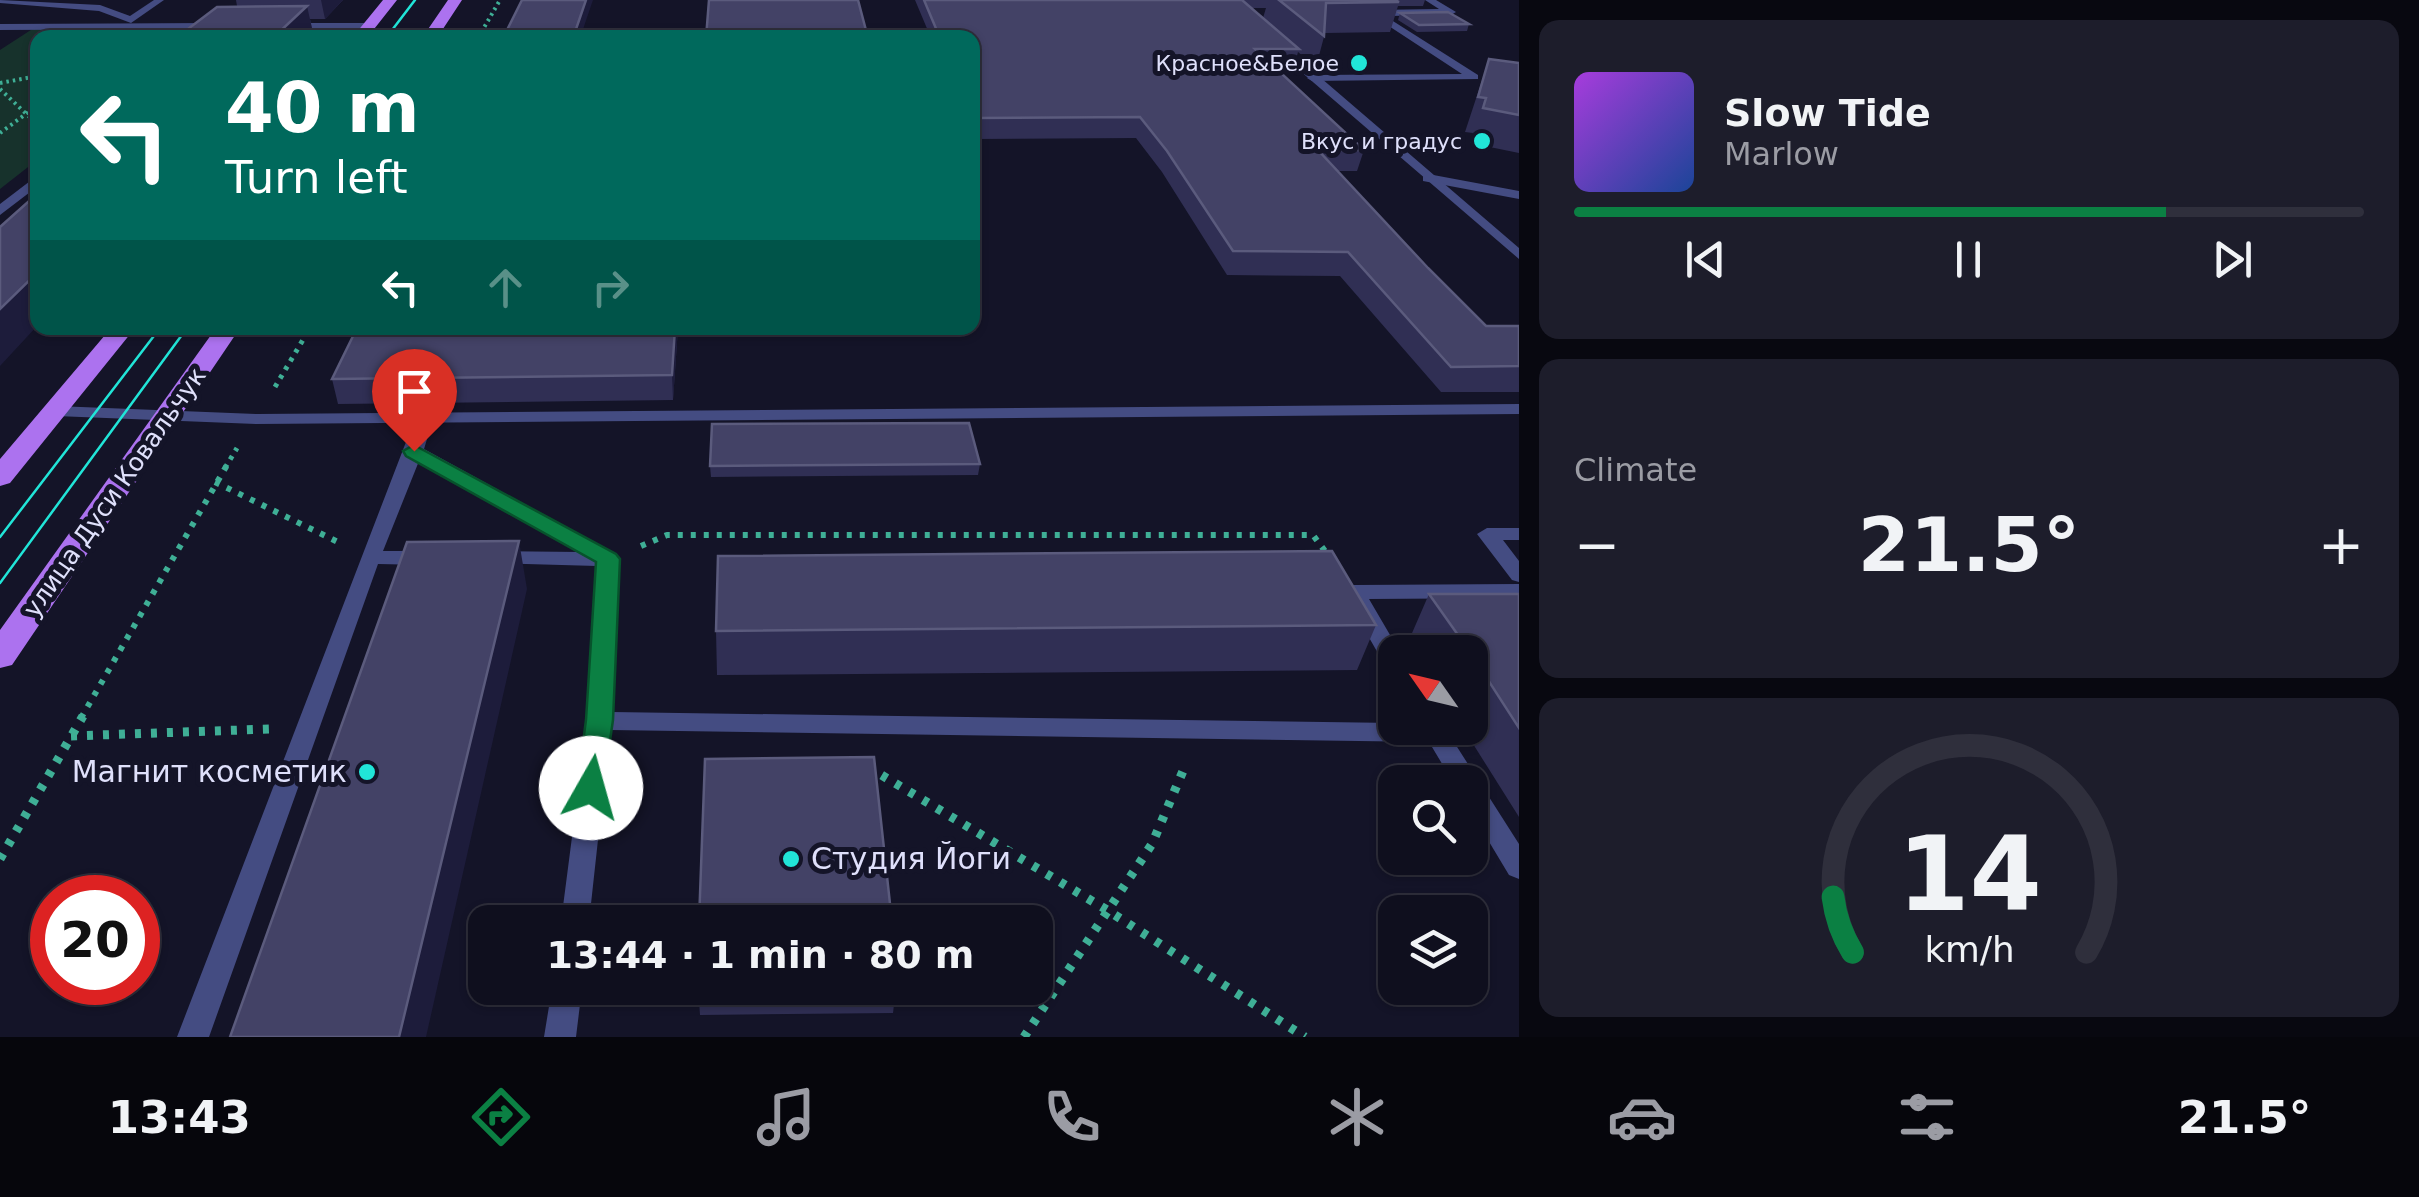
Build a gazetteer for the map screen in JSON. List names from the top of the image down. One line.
{"streets":{"main road":["улица Дуси Ковальчук"]},"places":["Красное&Белое","Вкус и градус","Магнит косметик","Студия Йоги"],"north":"top left","page":{"turn":["40 m","Turn left"],"song":["Slow Tide","Marlow"],"tile":"Climate","heat":["−","21.5°","+"],"limit":"20","trip":"13:44 · 1 min · 80 m","tabs":["13:43","21.5°"],"gauge":["14","km/h"]}}
